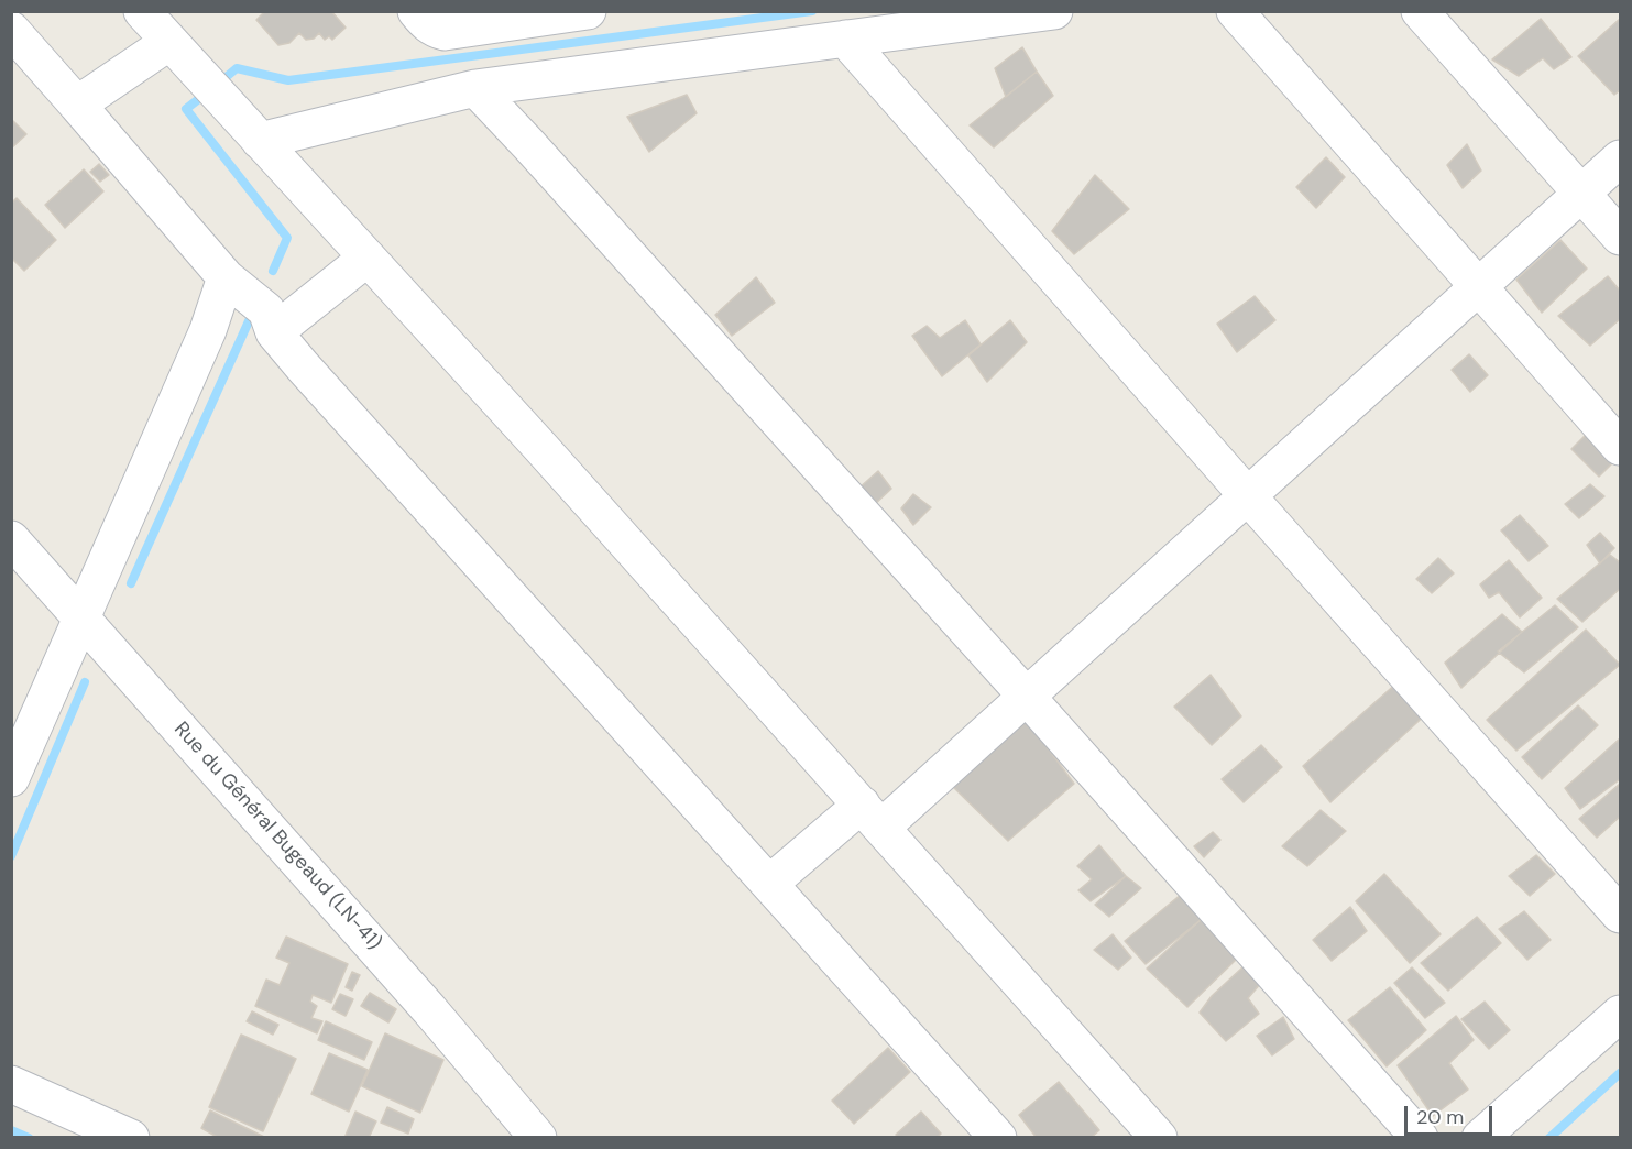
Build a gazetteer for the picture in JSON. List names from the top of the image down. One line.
{"streets":{"street":["Rue du Général Bugeaud (LN-41)"]},"scale_bar":"20 m"}
